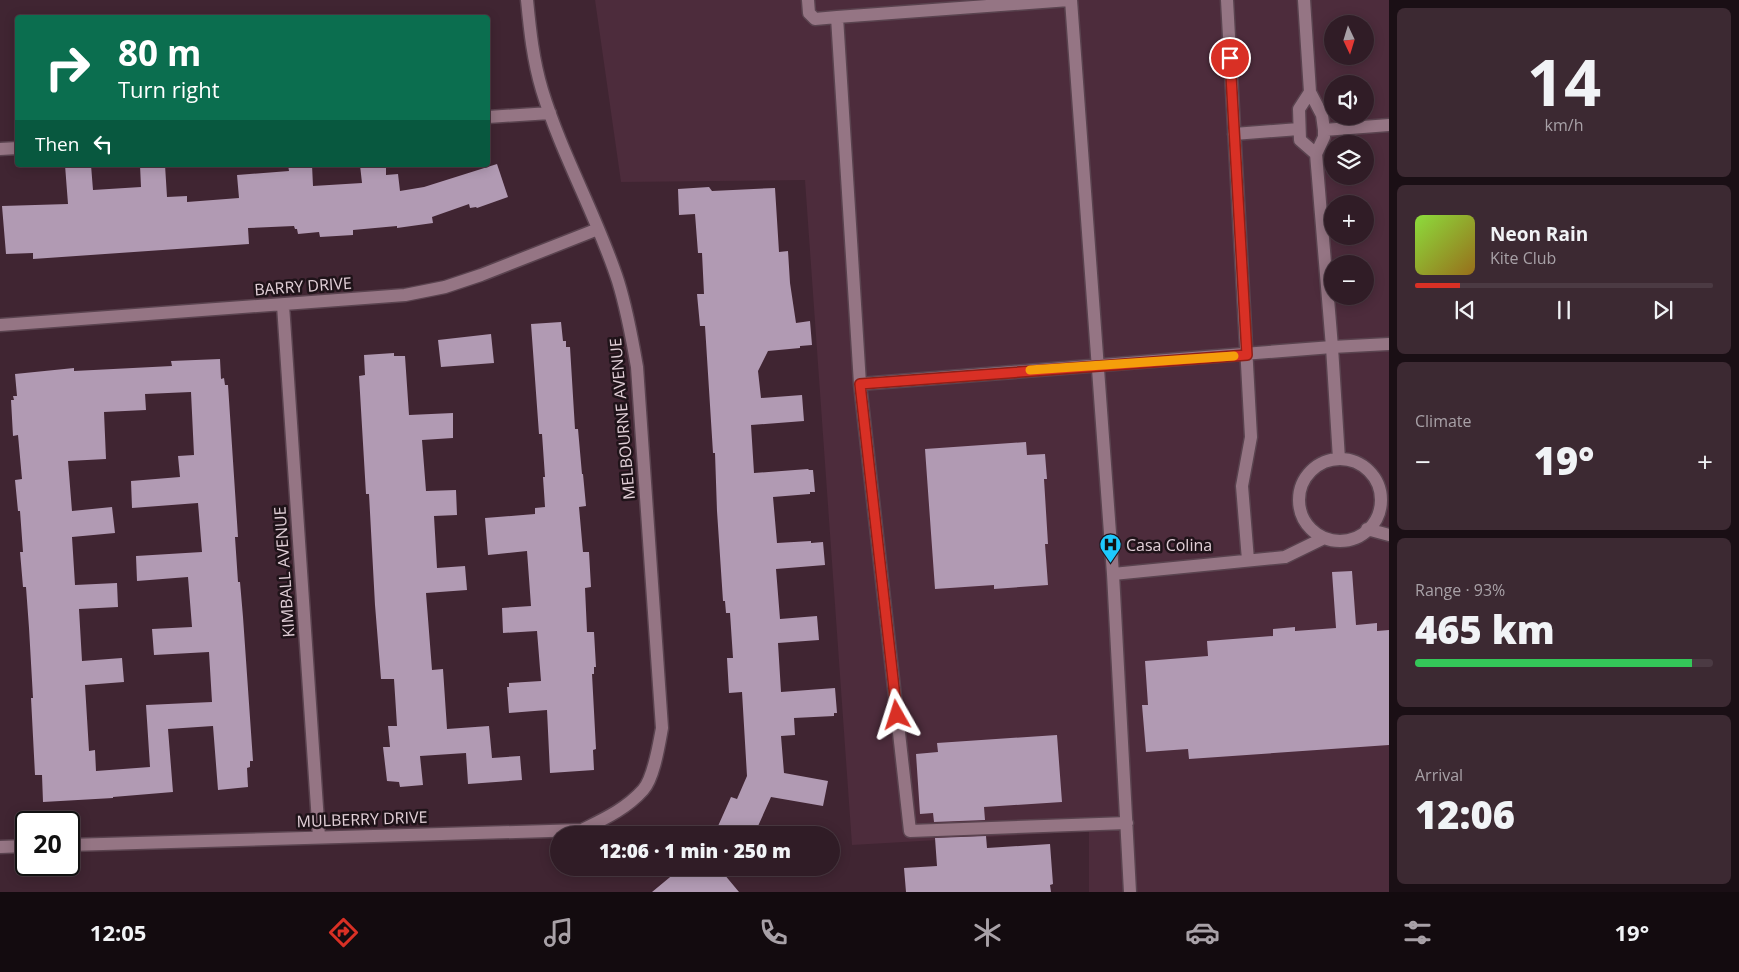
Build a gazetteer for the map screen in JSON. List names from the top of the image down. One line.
{"streets":{"street":["BARRY DRIVE","MELBOURNE AVENUE","KIMBALL AVENUE","MULBERRY DRIVE"]},"crossings":[["BARRY DRIVE","MELBOURNE AVENUE"],["BARRY DRIVE","KIMBALL AVENUE"],["MELBOURNE AVENUE","MULBERRY DRIVE"],["KIMBALL AVENUE","MULBERRY DRIVE"]],"places":{"hospital":["Casa Colina"]},"north":"bottom","page":{"tile":[["14","km/h"],"Climate",["Range · 93%","465 km"],["Arrival","12:06"]],"map_buttons":["+","−"],"turn":["80 m","Turn right"],"then":"Then","song":["Neon Rain","Kite Club"],"heat":["−","19°","+"],"limit":"20","trip":"12:06 · 1 min · 250 m","tabs":["12:05","19°"]}}
